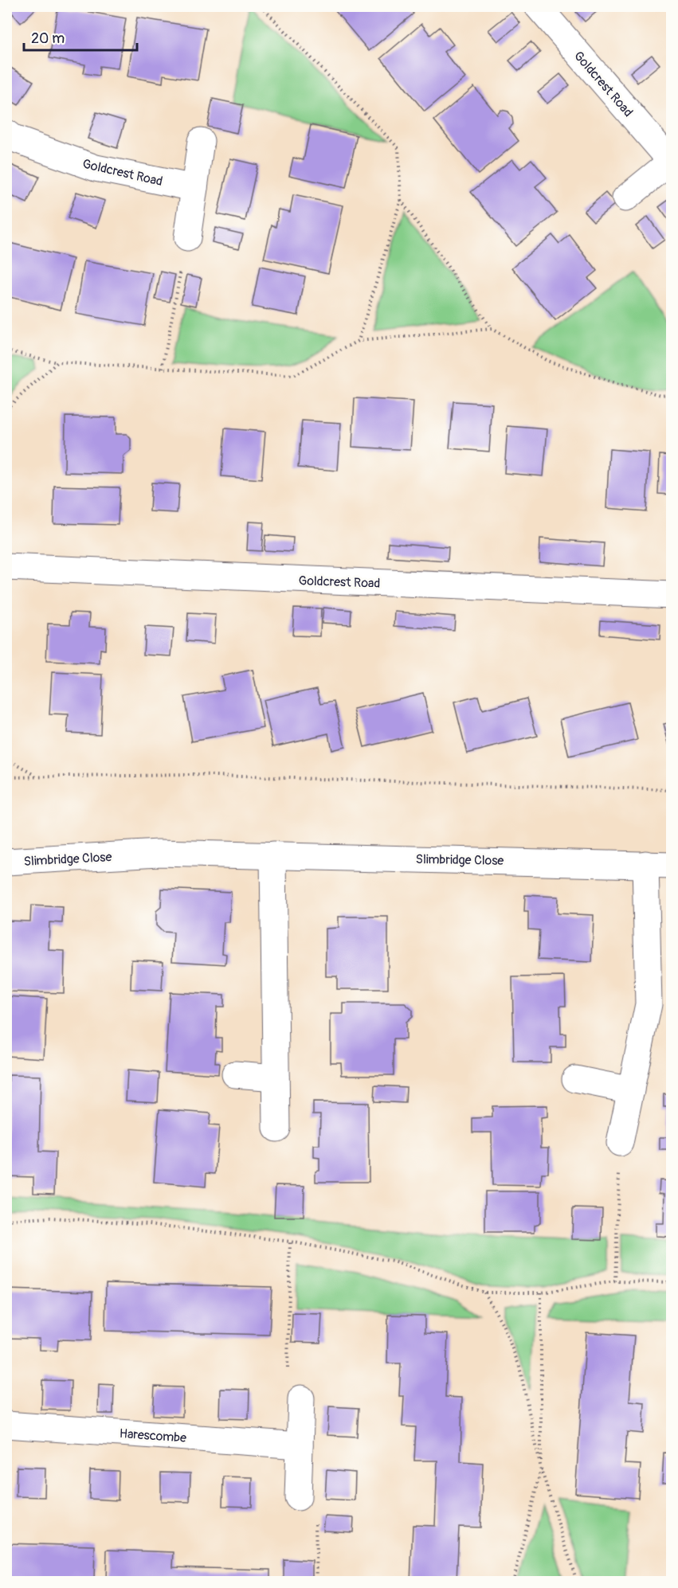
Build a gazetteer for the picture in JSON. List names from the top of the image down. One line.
{"streets":{"street":["Goldcrest Road","Slimbridge Close","Harescombe"]},"scale_bar":"20 m"}
